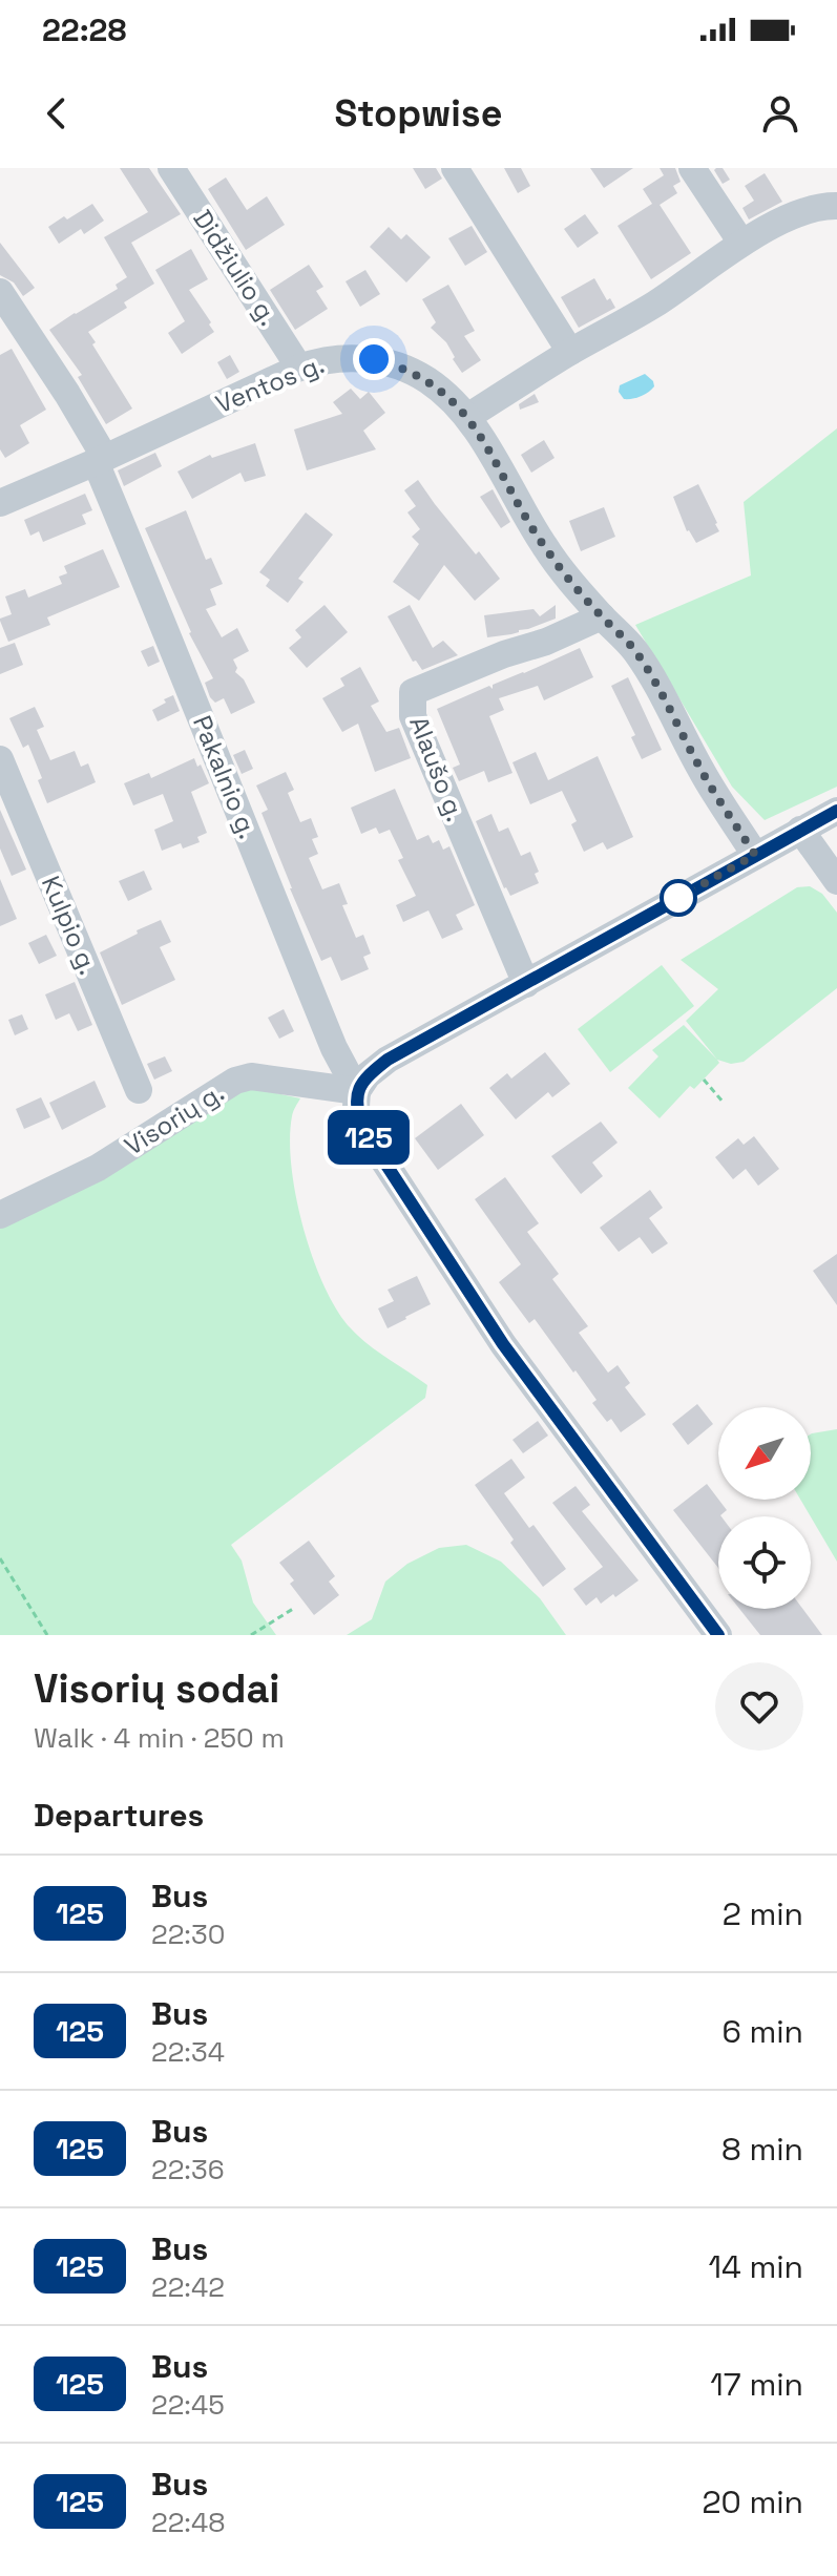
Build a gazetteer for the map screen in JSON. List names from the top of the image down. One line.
{"streets":{"street":["Didžiulio g.","Ventos g.","Alaušo g.","Pakalnio g.","Kulpio g.","Visorių g."]},"crossings":[["Didžiulio g.","Ventos g."],["Ventos g.","Alaušo g."],["Ventos g.","Pakalnio g."],["Pakalnio g.","Visorių g."]],"lines":["bus line 125"],"north":"bottom left","page":{"status":"22:28","header":"Stopwise","on_map":"125","heading":[["Visorių sodai","Walk · 4 min · 250 m"],"Departures"],"list":[{"mark":"125","name":"Bus","note":"22:30","value":"2 min"},{"mark":"125","name":"Bus","note":"22:34","value":"6 min"},{"mark":"125","name":"Bus","note":"22:36","value":"8 min"},{"mark":"125","name":"Bus","note":"22:42","value":"14 min"},{"mark":"125","name":"Bus","note":"22:45","value":"17 min"},{"mark":"125","name":"Bus","note":"22:48","value":"20 min"}]}}
